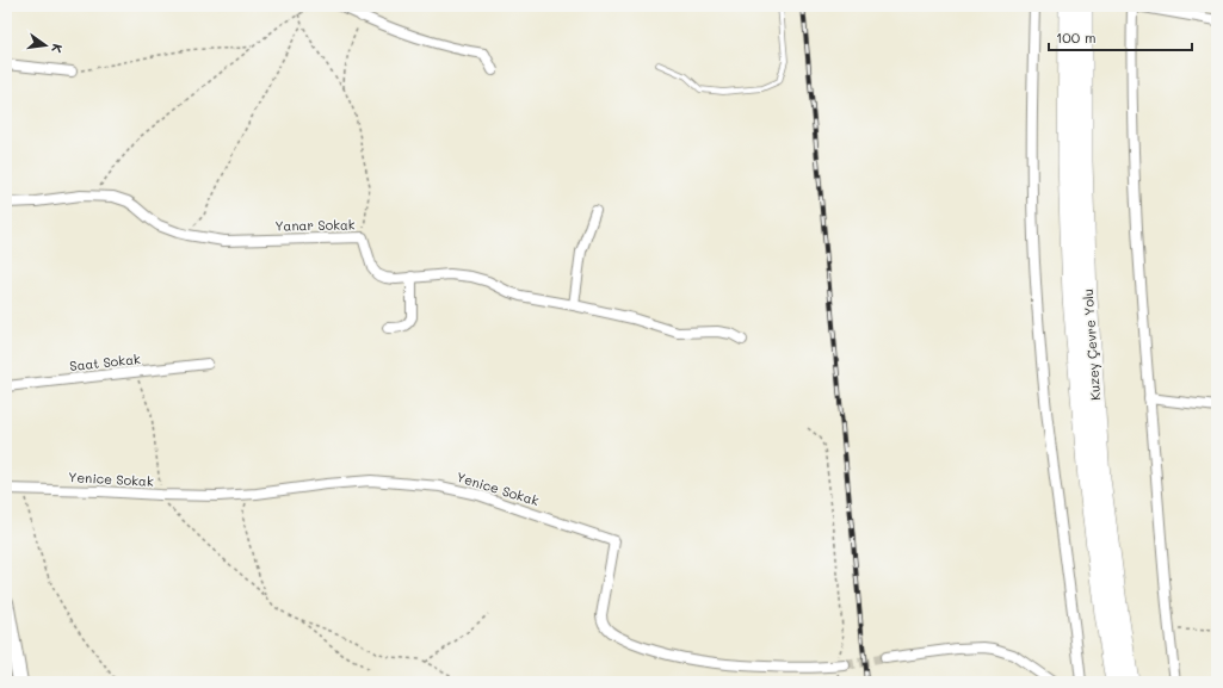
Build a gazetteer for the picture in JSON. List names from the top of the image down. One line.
{"streets":{"highway":["Kuzey Çevre Yolu"],"street":["Yanar Sokak","Saat Sokak","Yenice Sokak"]},"scale_bar":"100 m","north":"right"}
